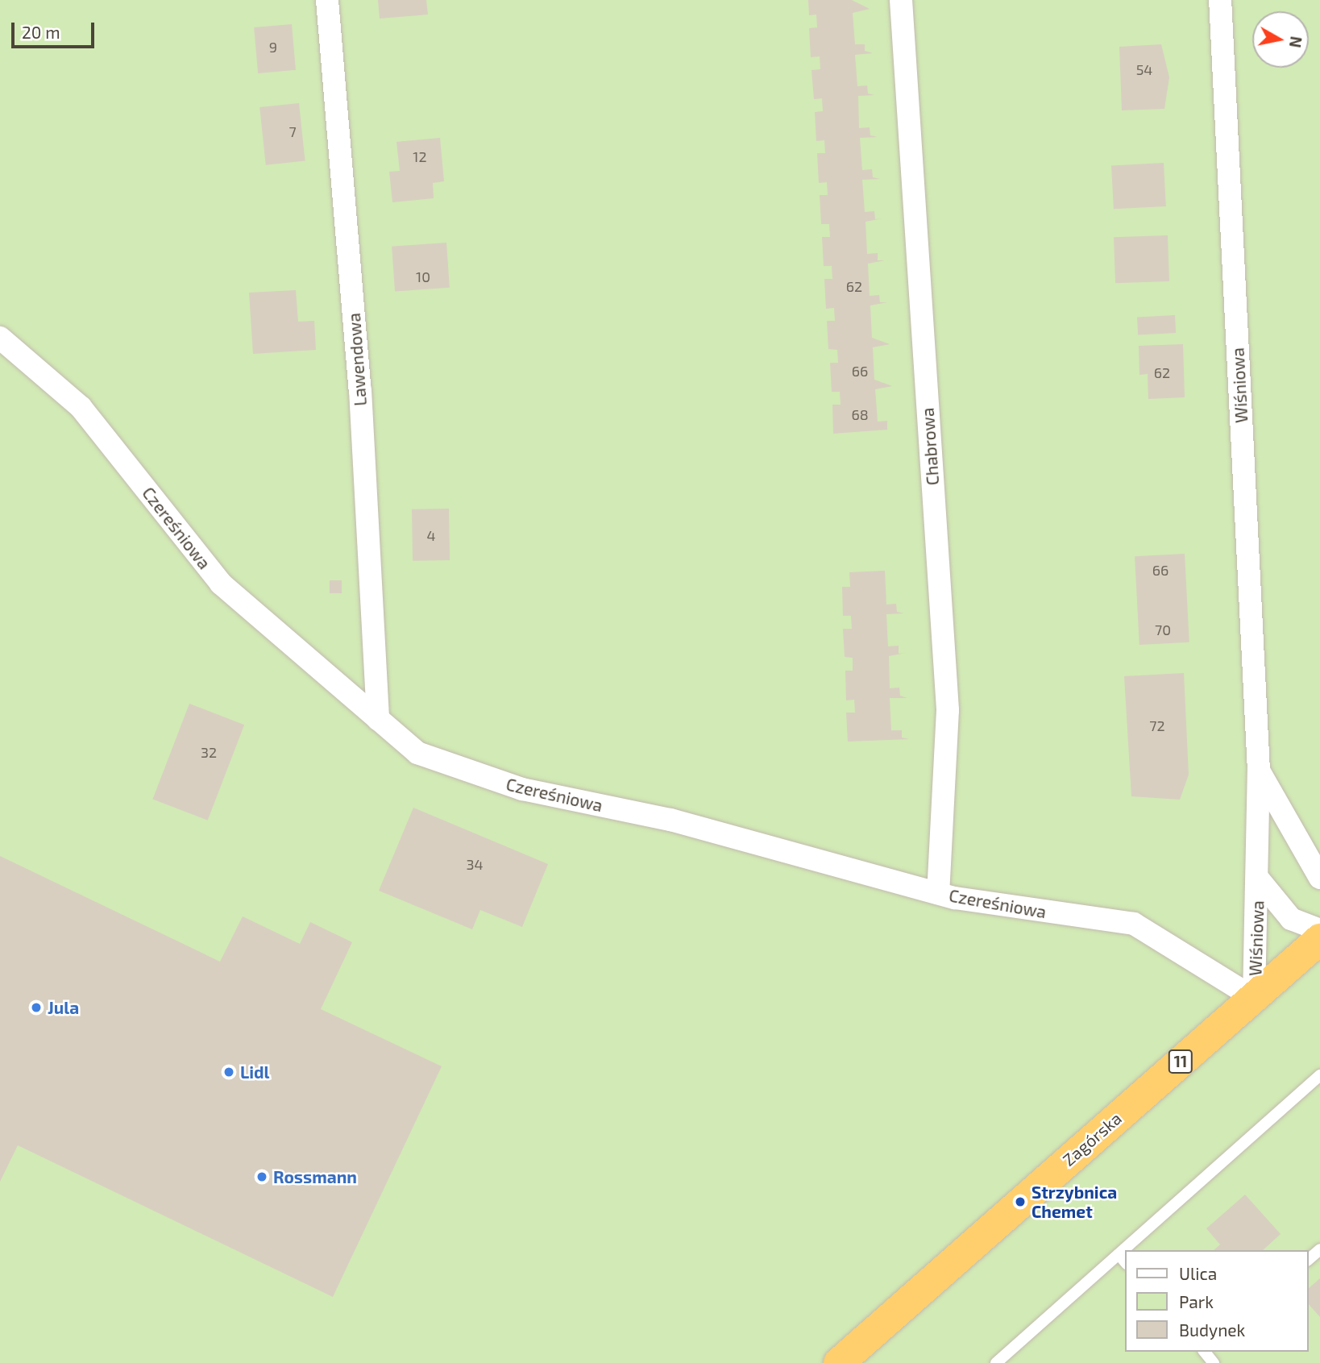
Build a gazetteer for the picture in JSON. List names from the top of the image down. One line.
{"streets":{"highway":["11","Zagórska"],"street":["Lawendowa","Wiśniowa","Chabrowa","Czereśniowa"]},"crossings":[["Lawendowa","Czereśniowa"],["Wiśniowa","Czereśniowa"],["Wiśniowa","Zagórska"],["Chabrowa","Czereśniowa"],["Czereśniowa","Zagórska"]],"places":["Jula","Lidl","Rossmann","Strzybnica Chemet"],"house_numbers":["9","54","7","12","10","62","66","62","68","4","66","70","72","32","34"],"legend":["Ulica","Park","Budynek"],"scale_bar":"20 m","north":"right"}
